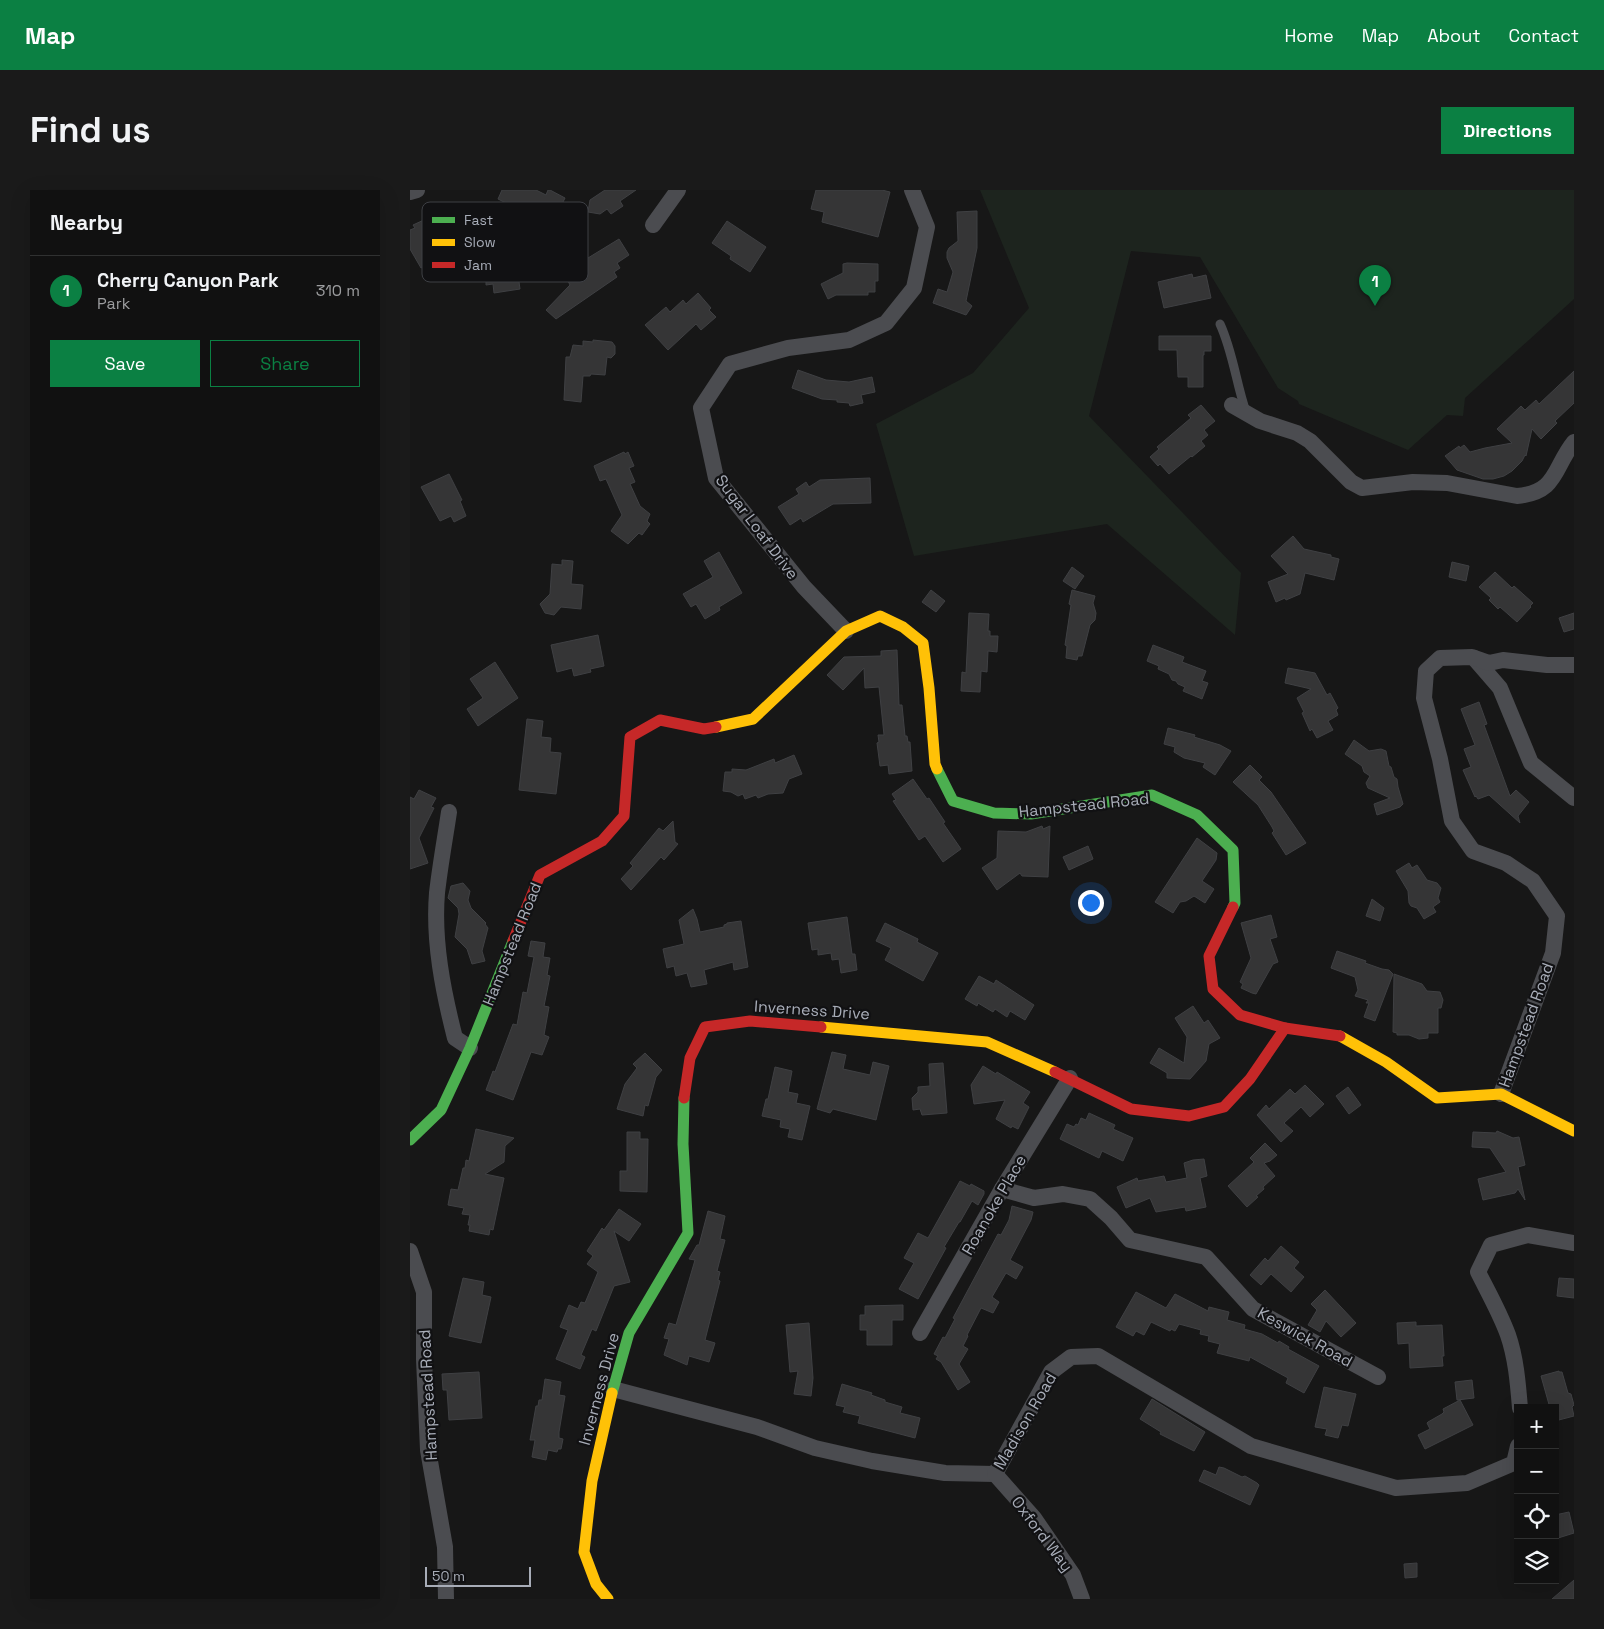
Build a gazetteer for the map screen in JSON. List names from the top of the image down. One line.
{"streets":{"street":["Sugar Loaf Drive","Hampstead Road","Inverness Drive","Roanoke Place","Keswick Road","Madison Road","Oxford Way"]},"crossings":[["Sugar Loaf Drive","Hampstead Road"],["Hampstead Road","Inverness Drive"],["Inverness Drive","Roanoke Place"],["Inverness Drive","Madison Road"],["Roanoke Place","Keswick Road"],["Madison Road","Oxford Way"]],"legend":["Fast","Slow","Jam"],"scale_bar":"50 m","page":{"header":"Map","nav":["Home","Map","About","Contact"],"buttons":["Directions",["Save","Share"]],"title":"Find us","heading":"Nearby","list":[{"mark":"1","name":"Cherry Canyon Park","note":"Park","value":"310 m"}],"pins":"1","map_buttons":["+","−"],"scale":"50 m"}}
